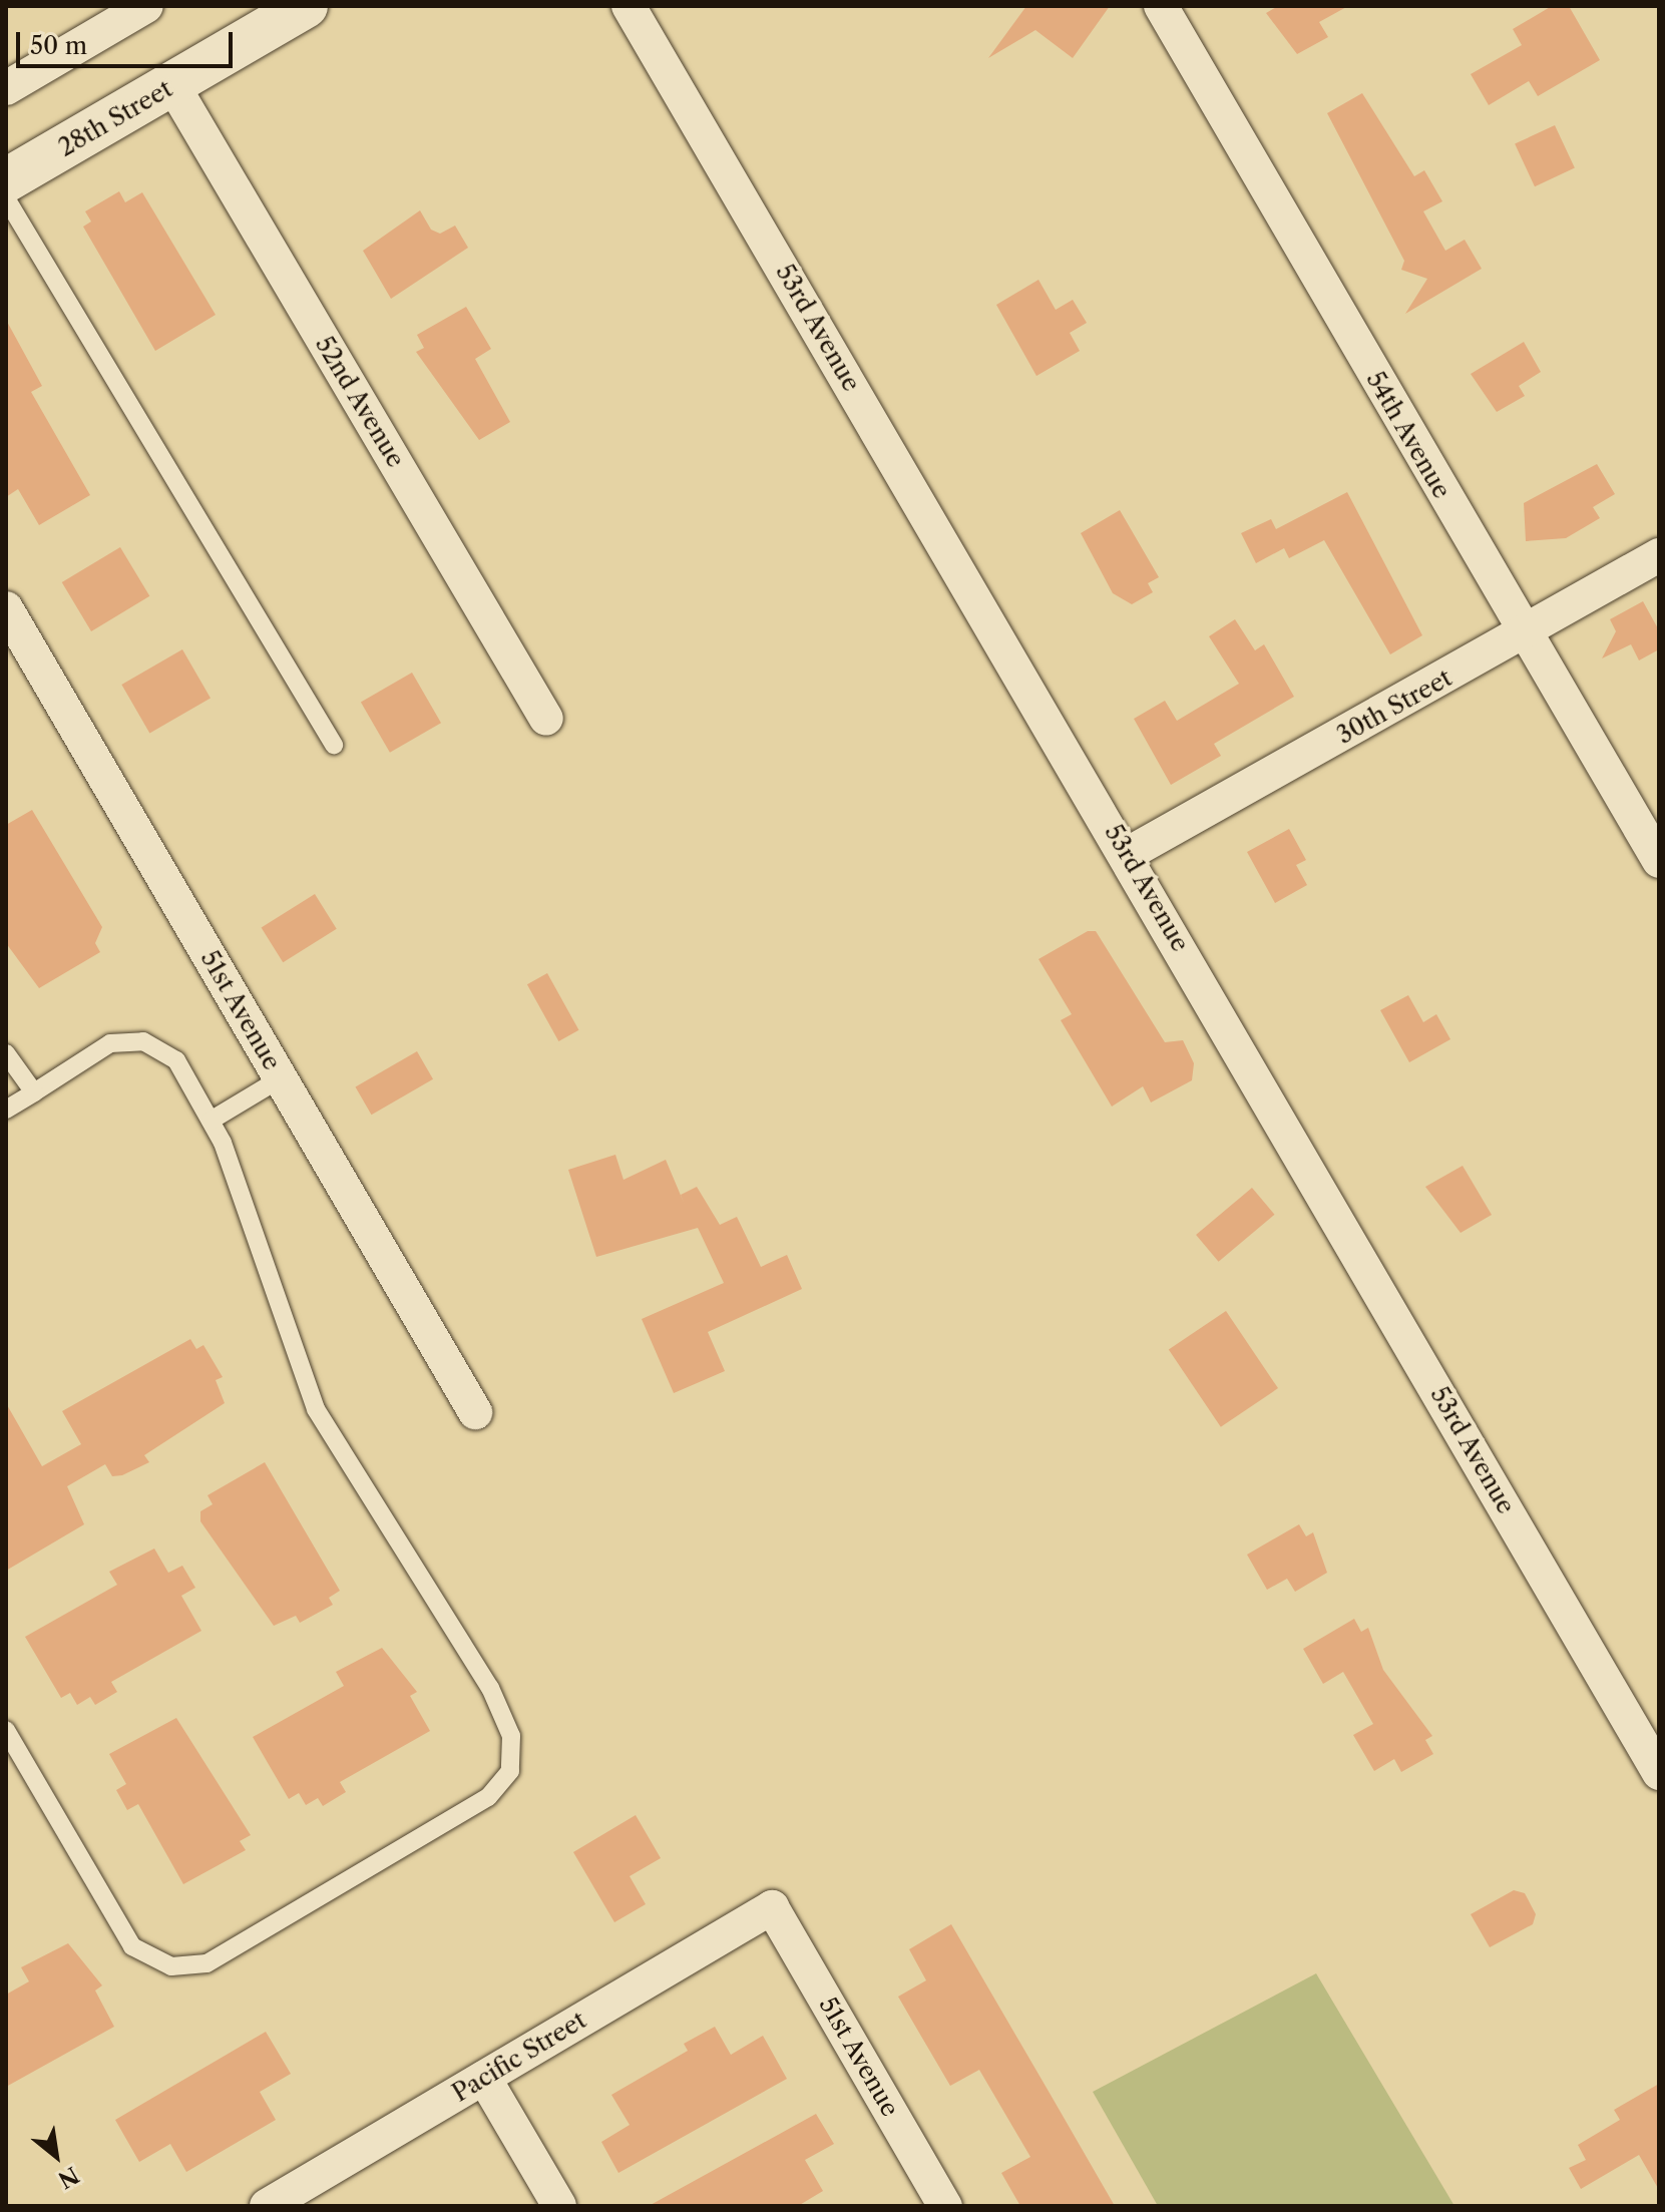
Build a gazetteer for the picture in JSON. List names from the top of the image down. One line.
{"streets":{"main road":["28th Street"],"street":["53rd Avenue","52nd Avenue","54th Avenue","30th Street","51st Avenue","Pacific Street"]},"crossings":[["28th Street","52nd Avenue"],["53rd Avenue","30th Street"],["54th Avenue","30th Street"],["51st Avenue","Pacific Street"]],"scale_bar":"50 m","north":"bottom right"}
